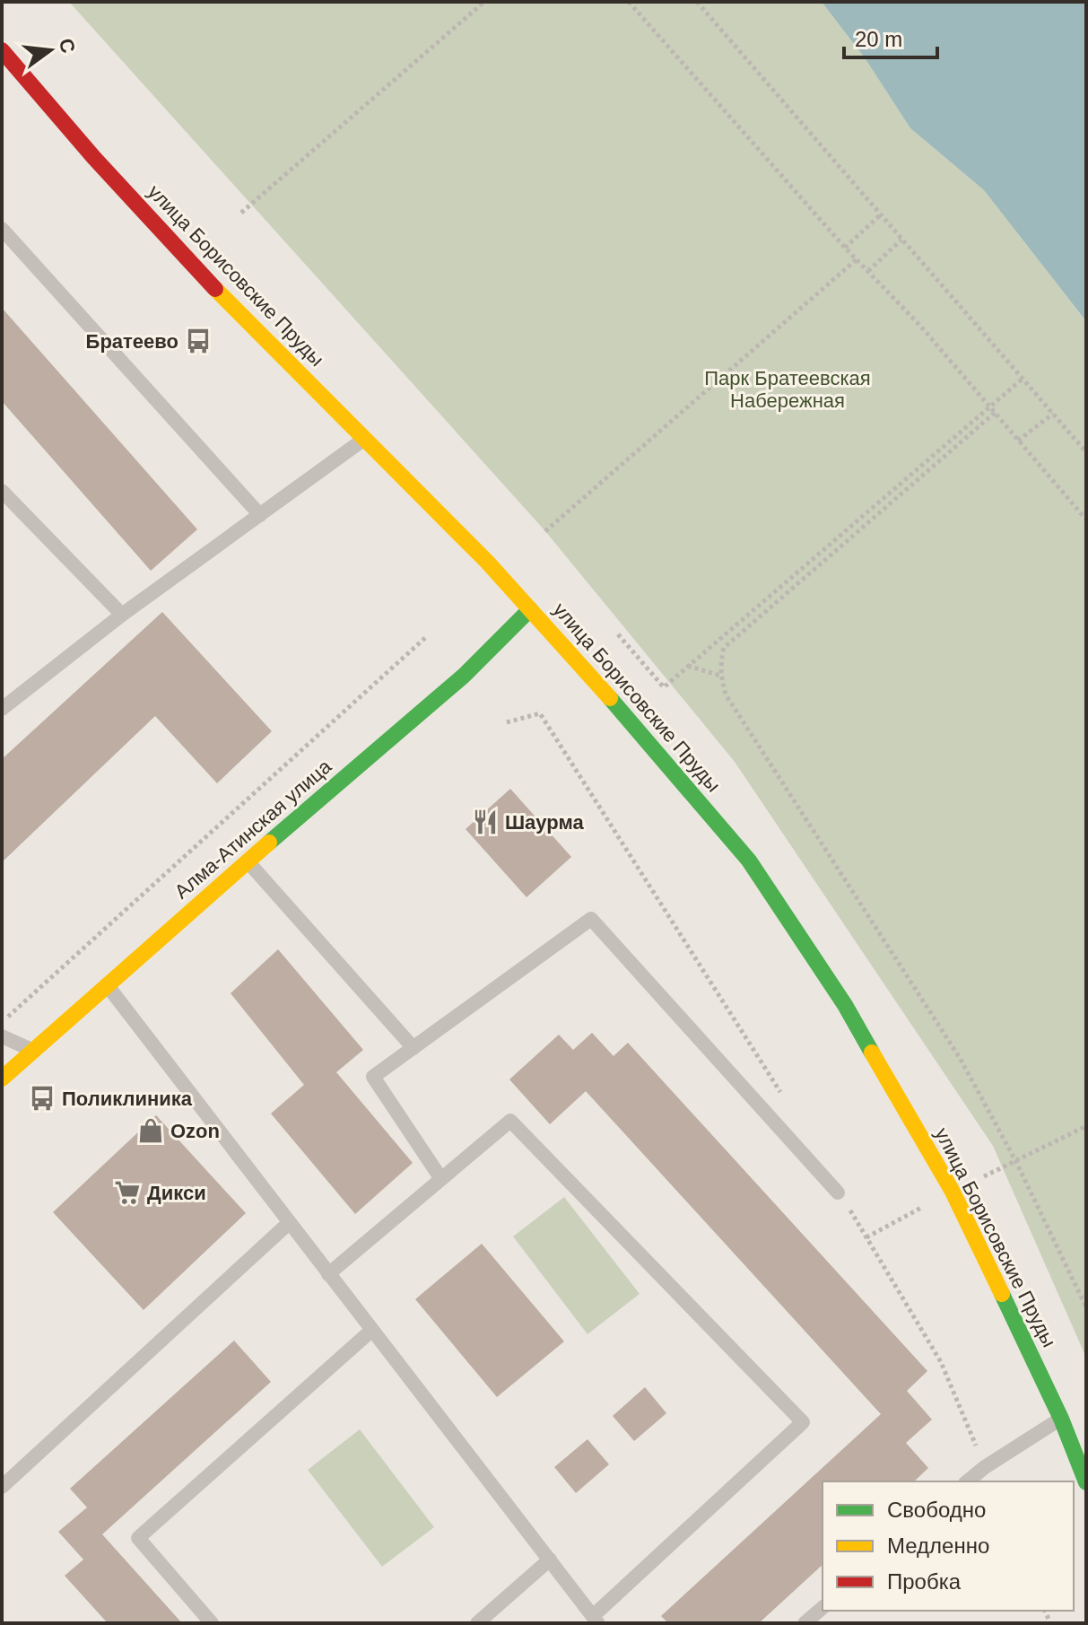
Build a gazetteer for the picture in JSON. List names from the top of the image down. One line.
{"streets":{"street":["улица Борисовские Пруды","Алма-Атинская улица"]},"crossings":[["улица Борисовские Пруды","Алма-Атинская улица"]],"parks":["Парк Братеевская Набережная"],"places":{"bus stop":["Братеево","Поликлиника"],"restaurant":["Шаурма"],"shop":["Ozon"],"supermarket":["Дикси"]},"legend":["Свободно","Медленно","Пробка"],"scale_bar":"20 m","north":"right"}
